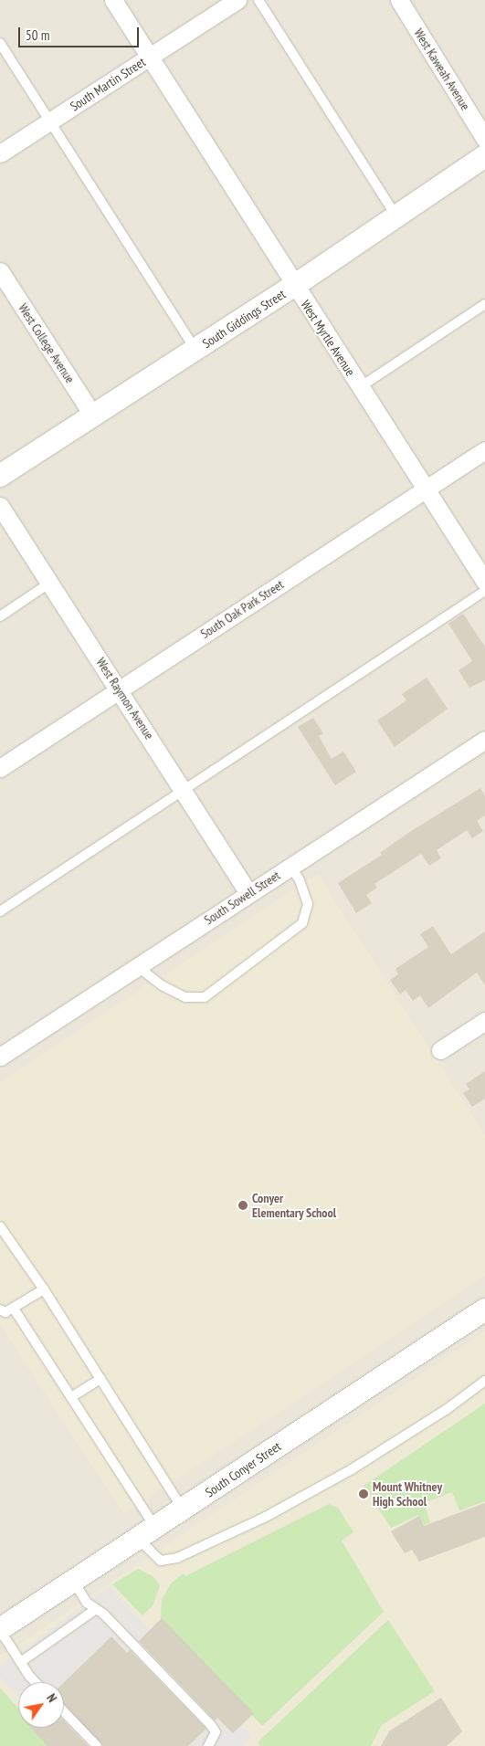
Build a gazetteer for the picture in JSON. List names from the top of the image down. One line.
{"streets":{"street":["West Kaweah Avenue","South Martin Street","South Giddings Street","West Myrtle Avenue","West College Avenue","South Oak Park Street","West Raymon Avenue","South Sowell Street","South Conyer Street"]},"crossings":[["South Martin Street","West Myrtle Avenue"],["South Giddings Street","West Myrtle Avenue"],["South Giddings Street","West College Avenue"],["West Myrtle Avenue","South Oak Park Street"],["South Oak Park Street","West Raymon Avenue"],["West Raymon Avenue","South Sowell Street"]],"places":["Conyer Elementary School","Mount Whitney High School"],"scale_bar":"50 m","north":"top right"}
